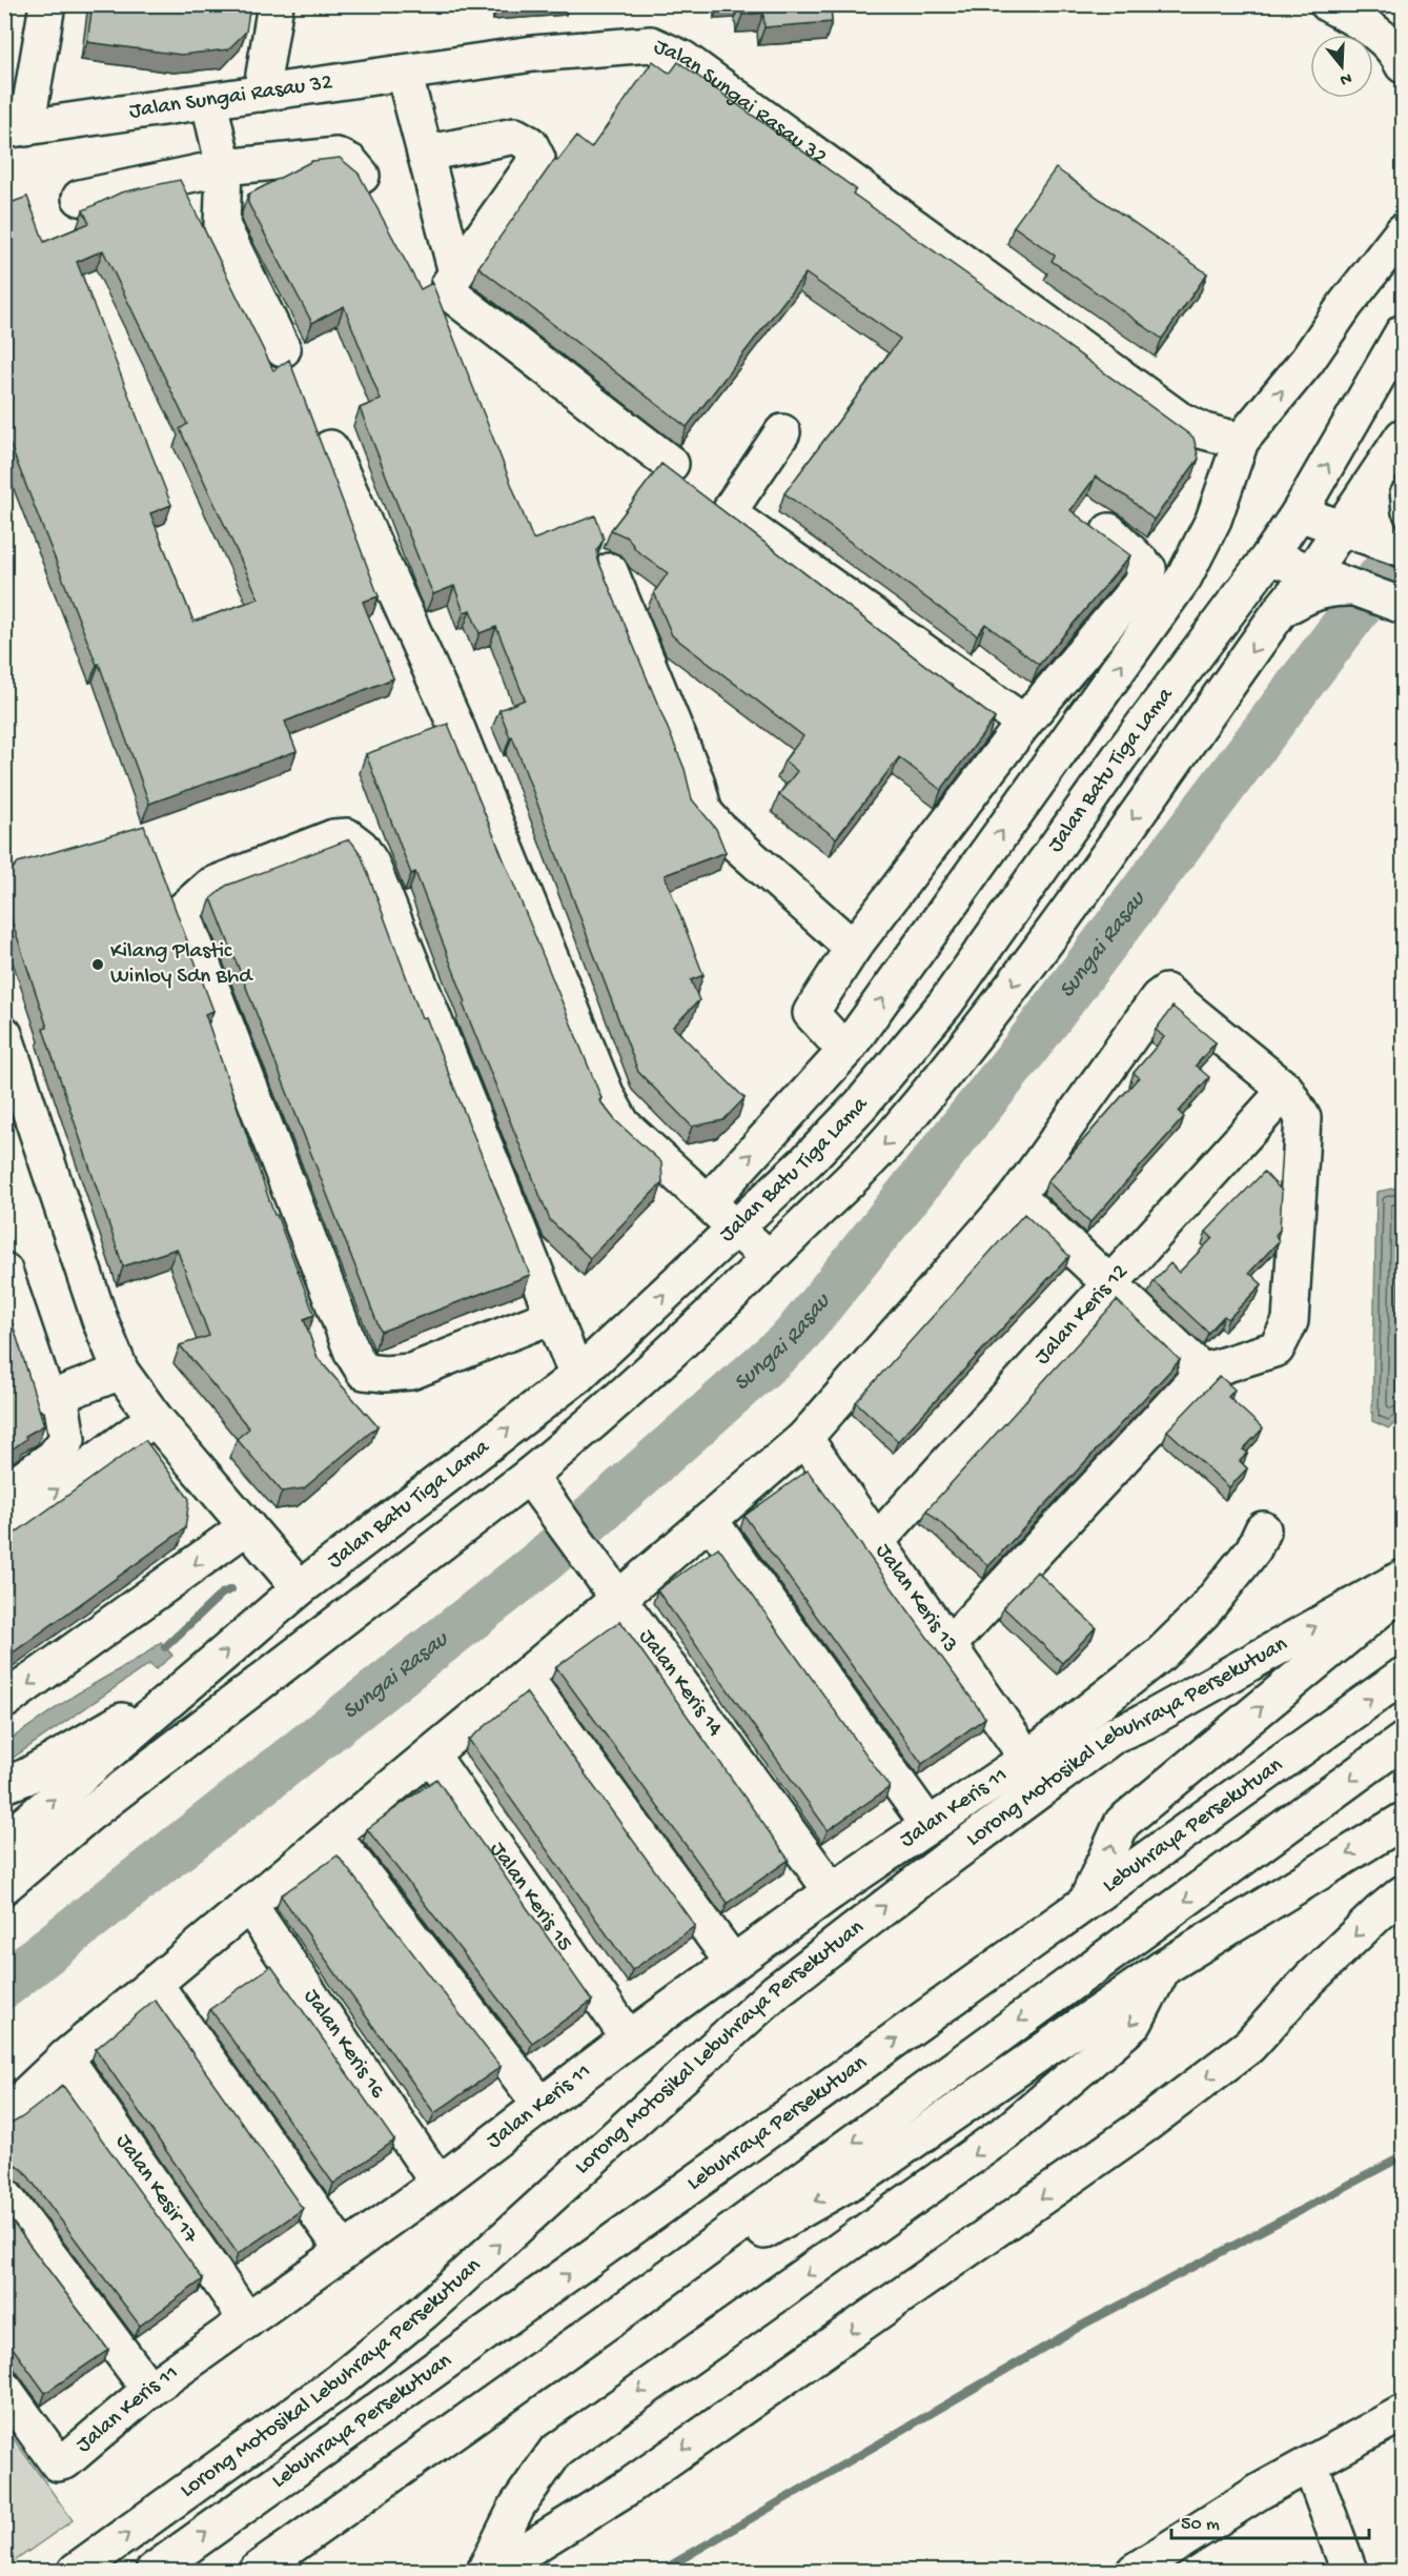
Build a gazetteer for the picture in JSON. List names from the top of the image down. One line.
{"streets":{"main road":["Jalan Sungai Rasau 32","Jalan Batu Tiga Lama","Jalan Keris 12","Jalan Keris 13","Jalan Keris 14","Lorong Motosikal Lebuhraya Persekutuan","Jalan Keris 11","Lebuhraya Persekutuan","Jalan Keris 15","Jalan Keris 16","Jalan Kesir 17"]},"crossings":[["Jalan Batu Tiga Lama","Jalan Keris 14"],["Jalan Keris 12","Jalan Keris 13"],["Jalan Keris 13","Jalan Keris 11"],["Jalan Keris 14","Jalan Keris 11"],["Jalan Keris 11","Jalan Keris 15"],["Jalan Keris 11","Jalan Keris 16"],["Jalan Keris 11","Jalan Kesir 17"]],"water":["Sungai Rasau"],"places":["Kilang Plastic Winloy Sdn Bhd"],"scale_bar":"50 m","north":"bottom"}
